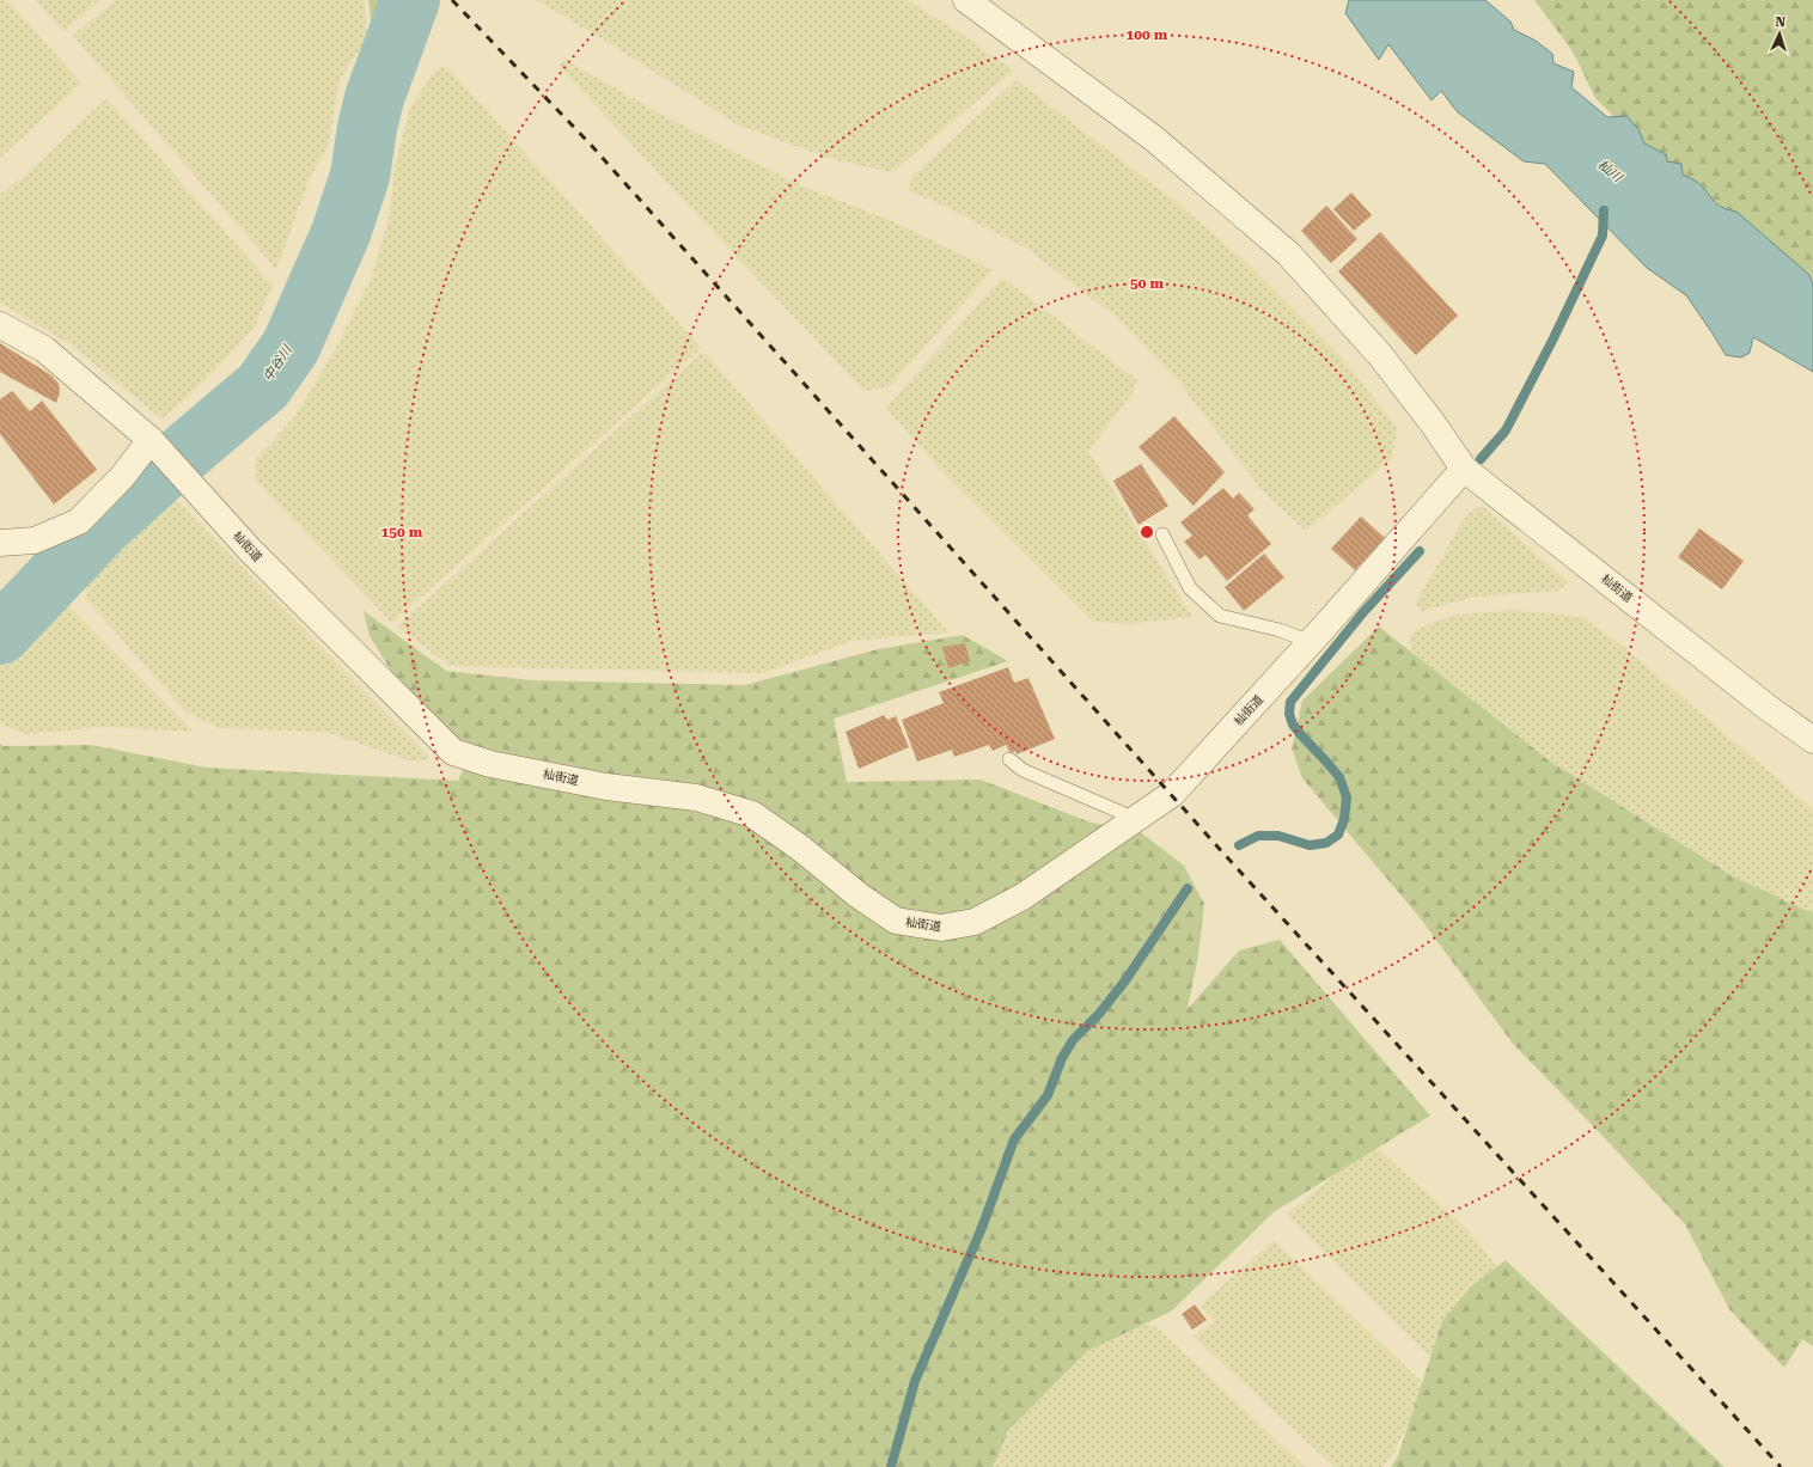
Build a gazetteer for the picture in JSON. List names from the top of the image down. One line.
{"streets":{"street":["杣街道"]},"water":["杣川","中谷川"],"north":"top","rings":["100 m","50 m","150 m"]}
